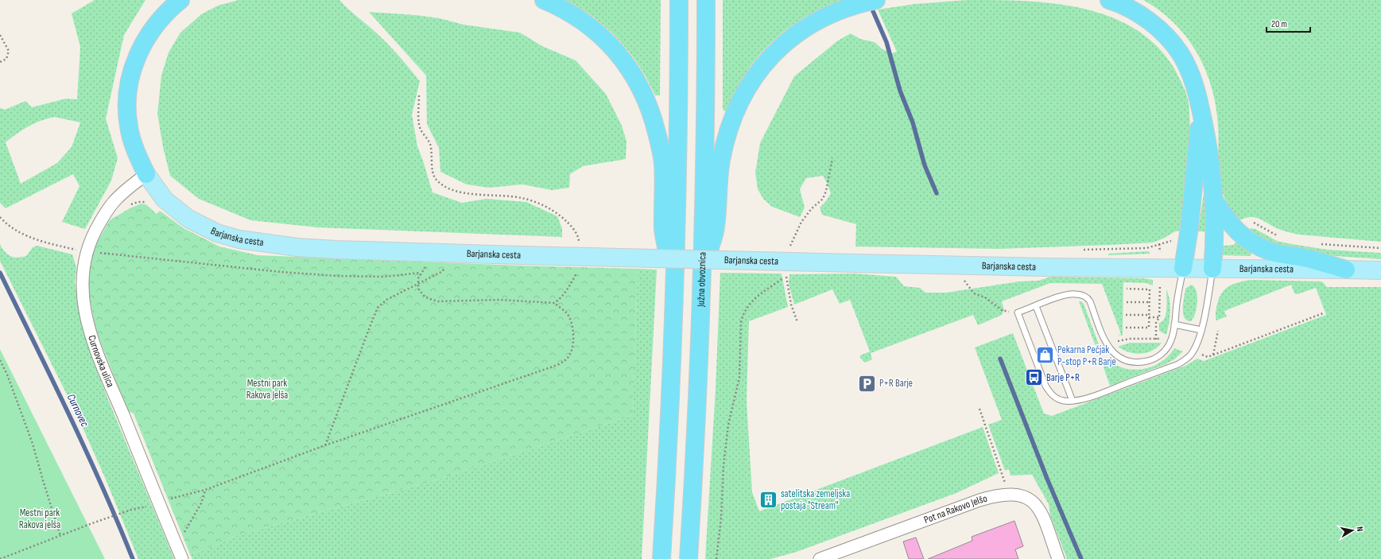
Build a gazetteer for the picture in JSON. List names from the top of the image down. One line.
{"streets":{"highway":["Južna obvoznica"],"main road":["Barjanska cesta"],"street":["Curnovska ulica","Pot na Rakovo Jelšo"]},"crossings":[["Barjanska cesta","Curnovska ulica"]],"water":["Curnovec"],"parks":["Mestni park Rakova Jelša","Mestni park Rakova jelša"],"places":{"shop":["Pekarna Pečjak P-stop P+R Barje"],"bus stop":["Barje P+R"],"parking":["P+R Barje"],"building":["satelitska zemeljska postaja \"Stream\""]},"scale_bar":"20 m","north":"right"}
